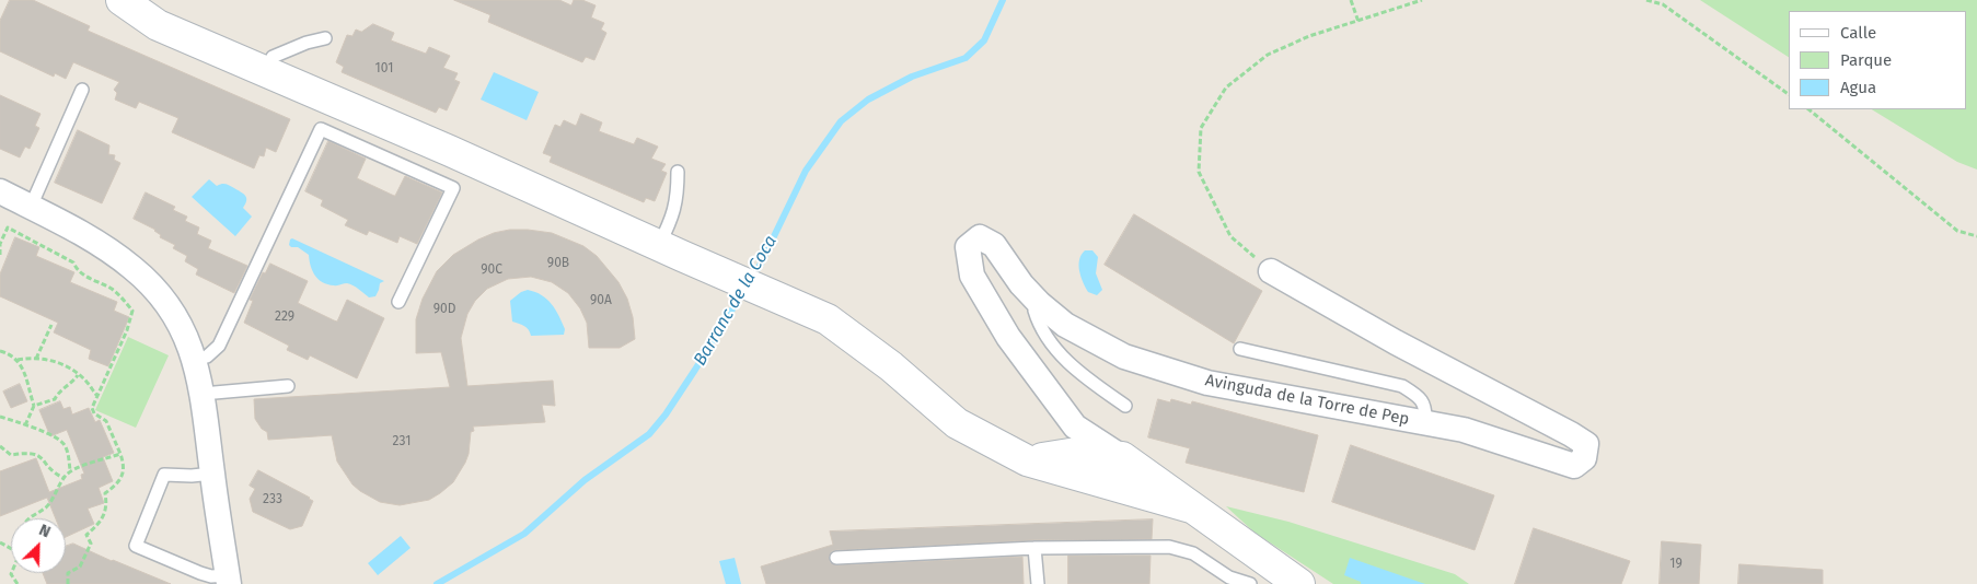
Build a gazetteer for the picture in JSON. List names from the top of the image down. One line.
{"streets":{"street":["Avinguda de la Torre de Pep"]},"water":["Barranc de la Coca"],"house_numbers":["101","90B","90C","90A","90D","229","231","233","19"],"legend":["Calle","Parque","Agua"],"north":"top right"}
